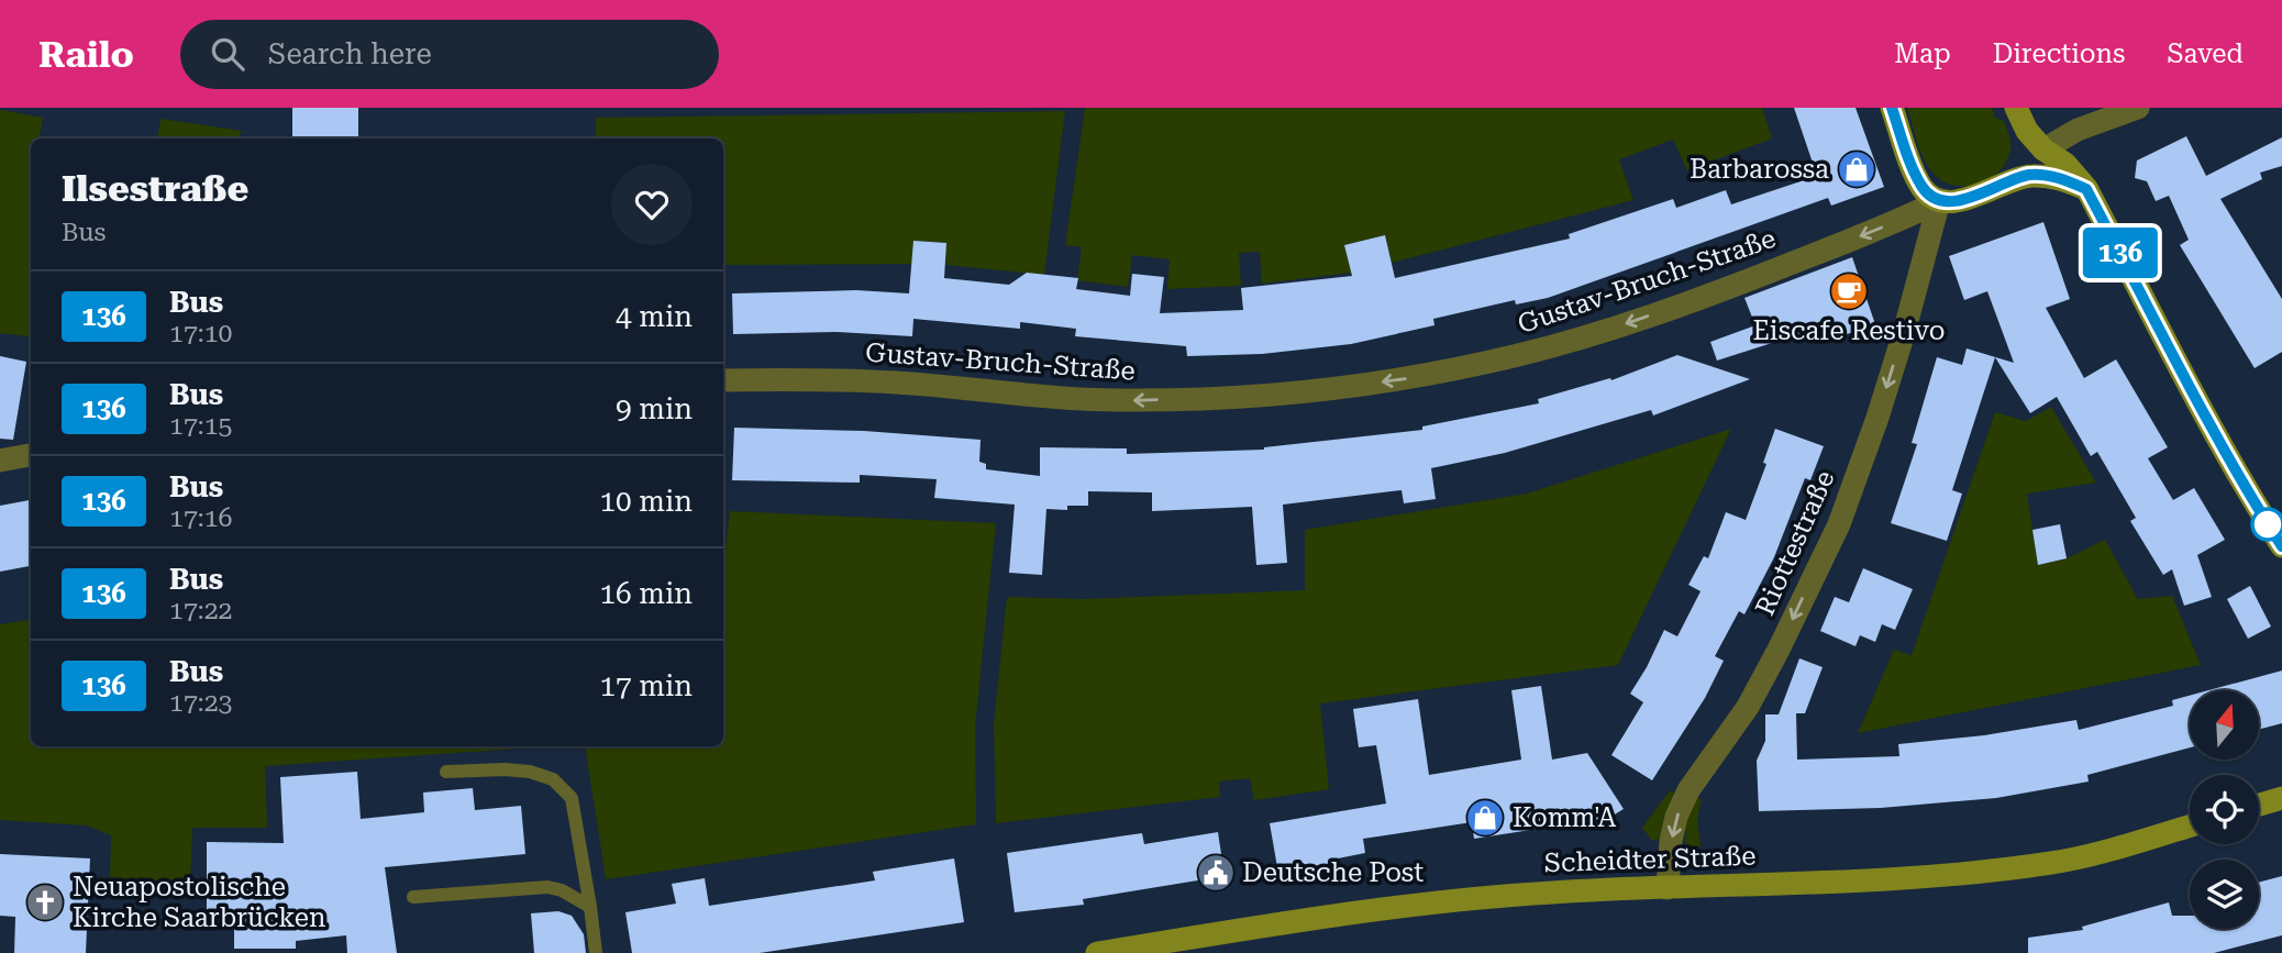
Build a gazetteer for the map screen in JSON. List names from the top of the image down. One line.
{"streets":{"main road":["Scheidter Straße"],"street":["Gustav-Bruch-Straße","Riottestraße"]},"crossings":[["Gustav-Bruch-Straße","Riottestraße"],["Riottestraße","Scheidter Straße"]],"one_way":["Gustav-Bruch-Straße","Riottestraße"],"places":{"shop":["Barbarossa","Komm'A"],"cafe":["Eiscafe Restivo"],"public building":["Deutsche Post"],"church":["Neuapostolische Kirche Saarbrücken"]},"lines":["bus line 136"],"north":"top","page":{"header":"Railo","search":"Search here","nav":["Map","Directions","Saved"],"on_map":"136","heading":["Ilsestraße","Bus"],"list":[{"mark":"136","name":"Bus","note":"17:10","value":"4 min"},{"mark":"136","name":"Bus","note":"17:15","value":"9 min"},{"mark":"136","name":"Bus","note":"17:16","value":"10 min"},{"mark":"136","name":"Bus","note":"17:22","value":"16 min"},{"mark":"136","name":"Bus","note":"17:23","value":"17 min"}]}}
